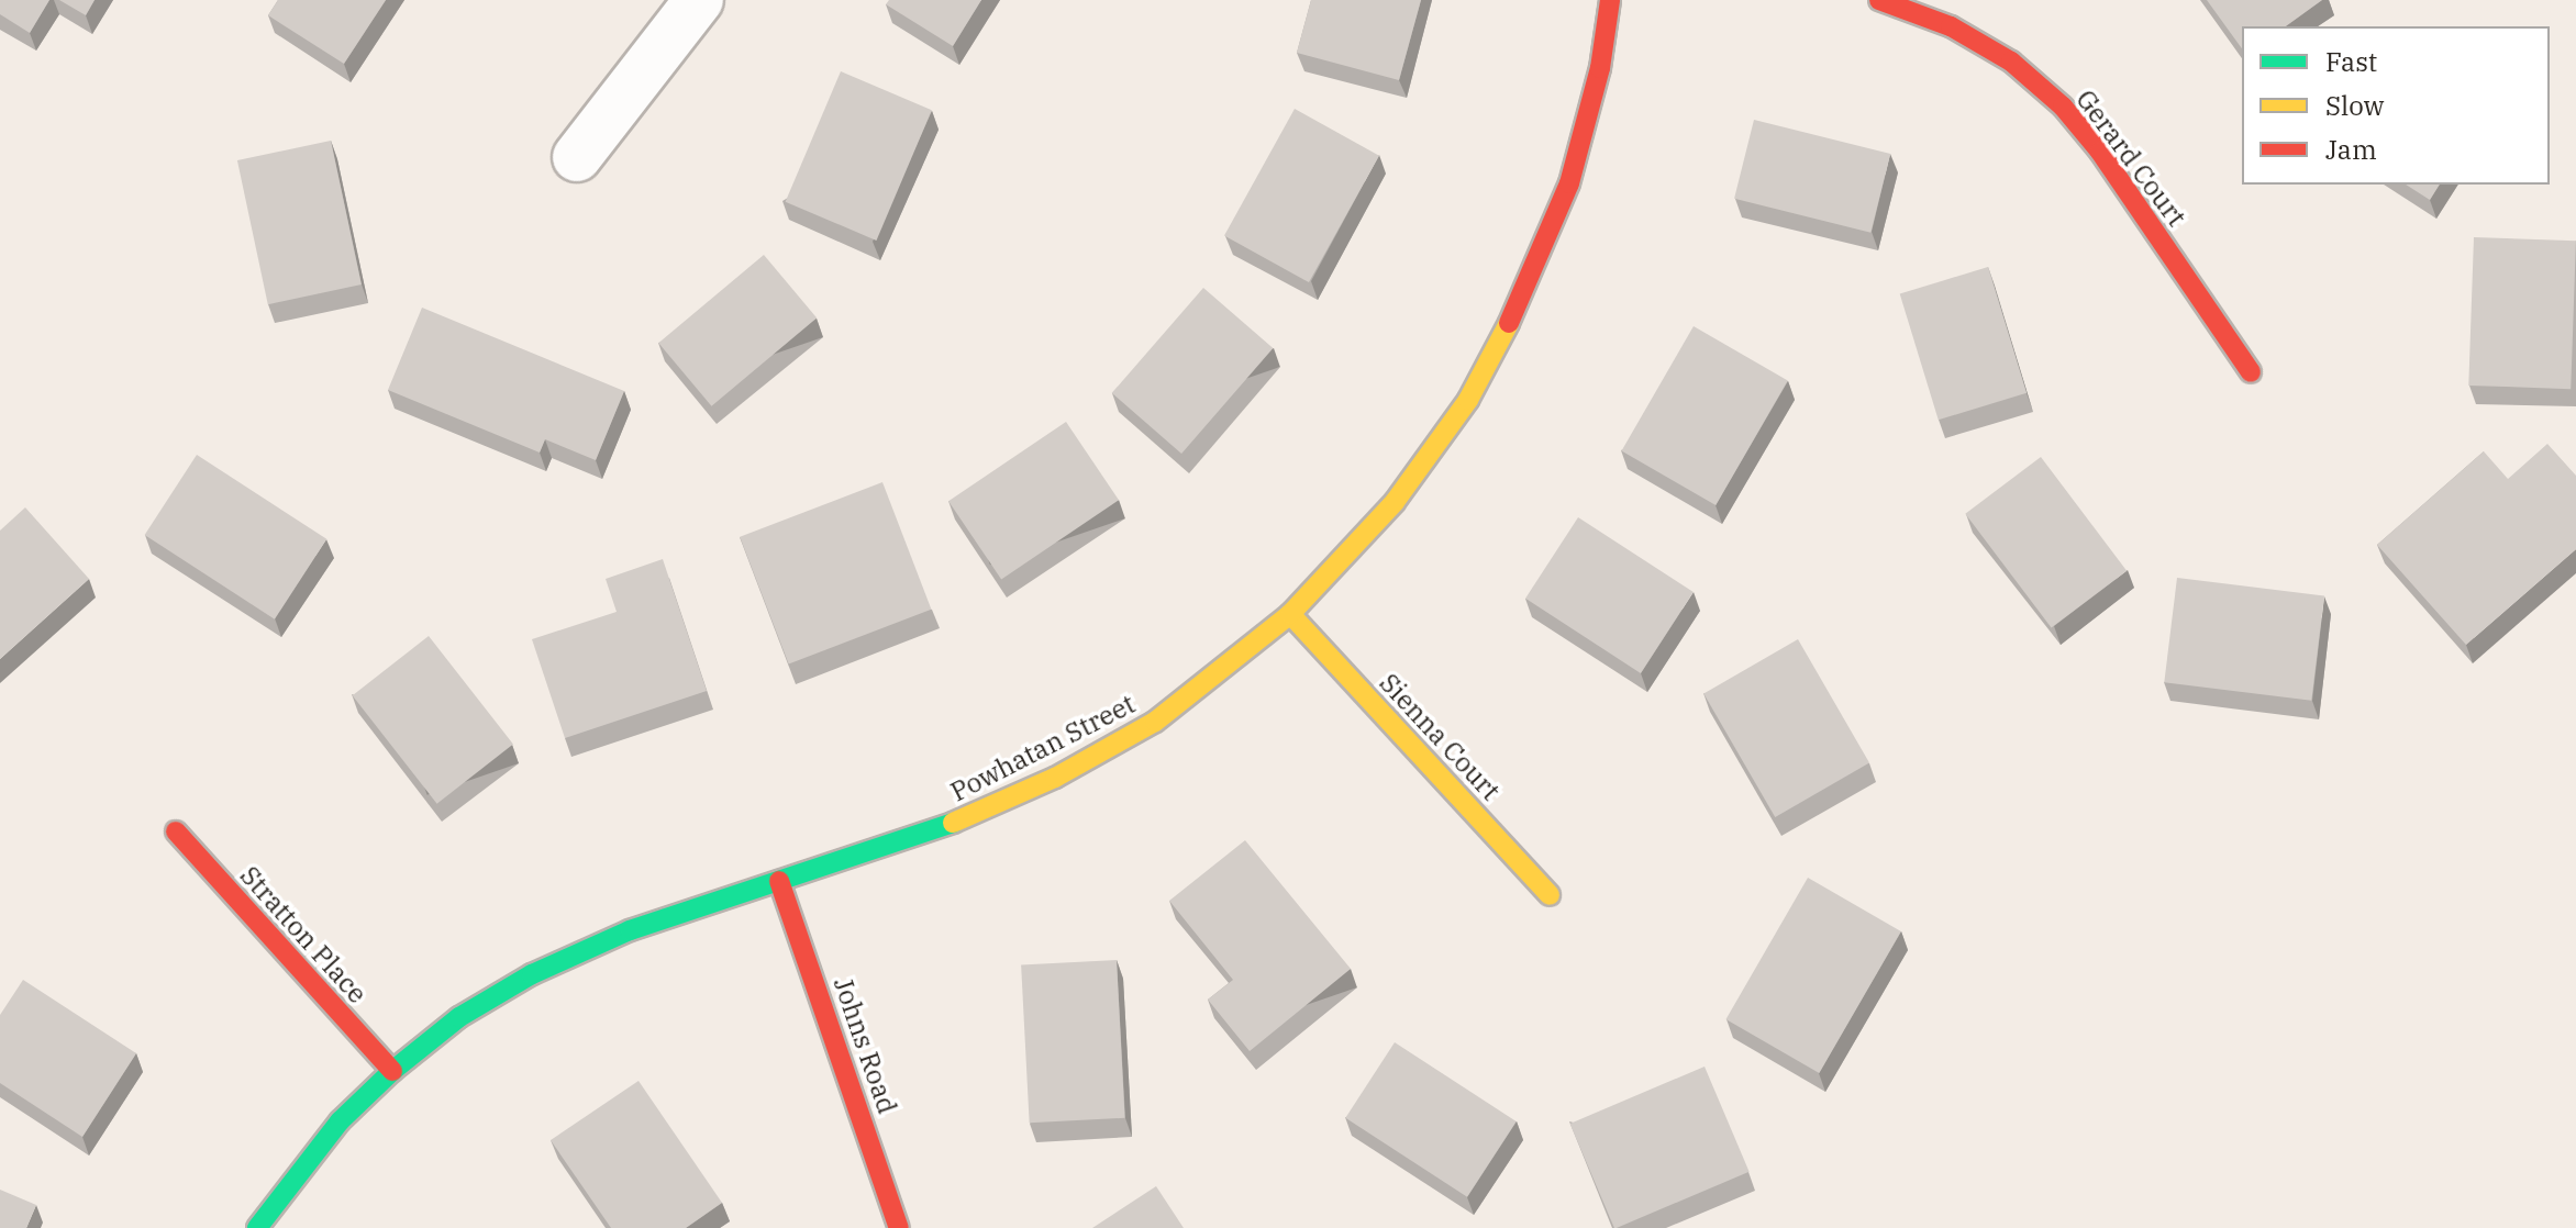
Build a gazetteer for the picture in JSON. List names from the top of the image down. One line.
{"streets":{"street":["Gerard Court","Sienna Court","Powhatan Street","Stratton Place","Johns Road"]},"crossings":[["Sienna Court","Powhatan Street"],["Powhatan Street","Stratton Place"],["Powhatan Street","Johns Road"]],"legend":["Fast","Slow","Jam"]}
